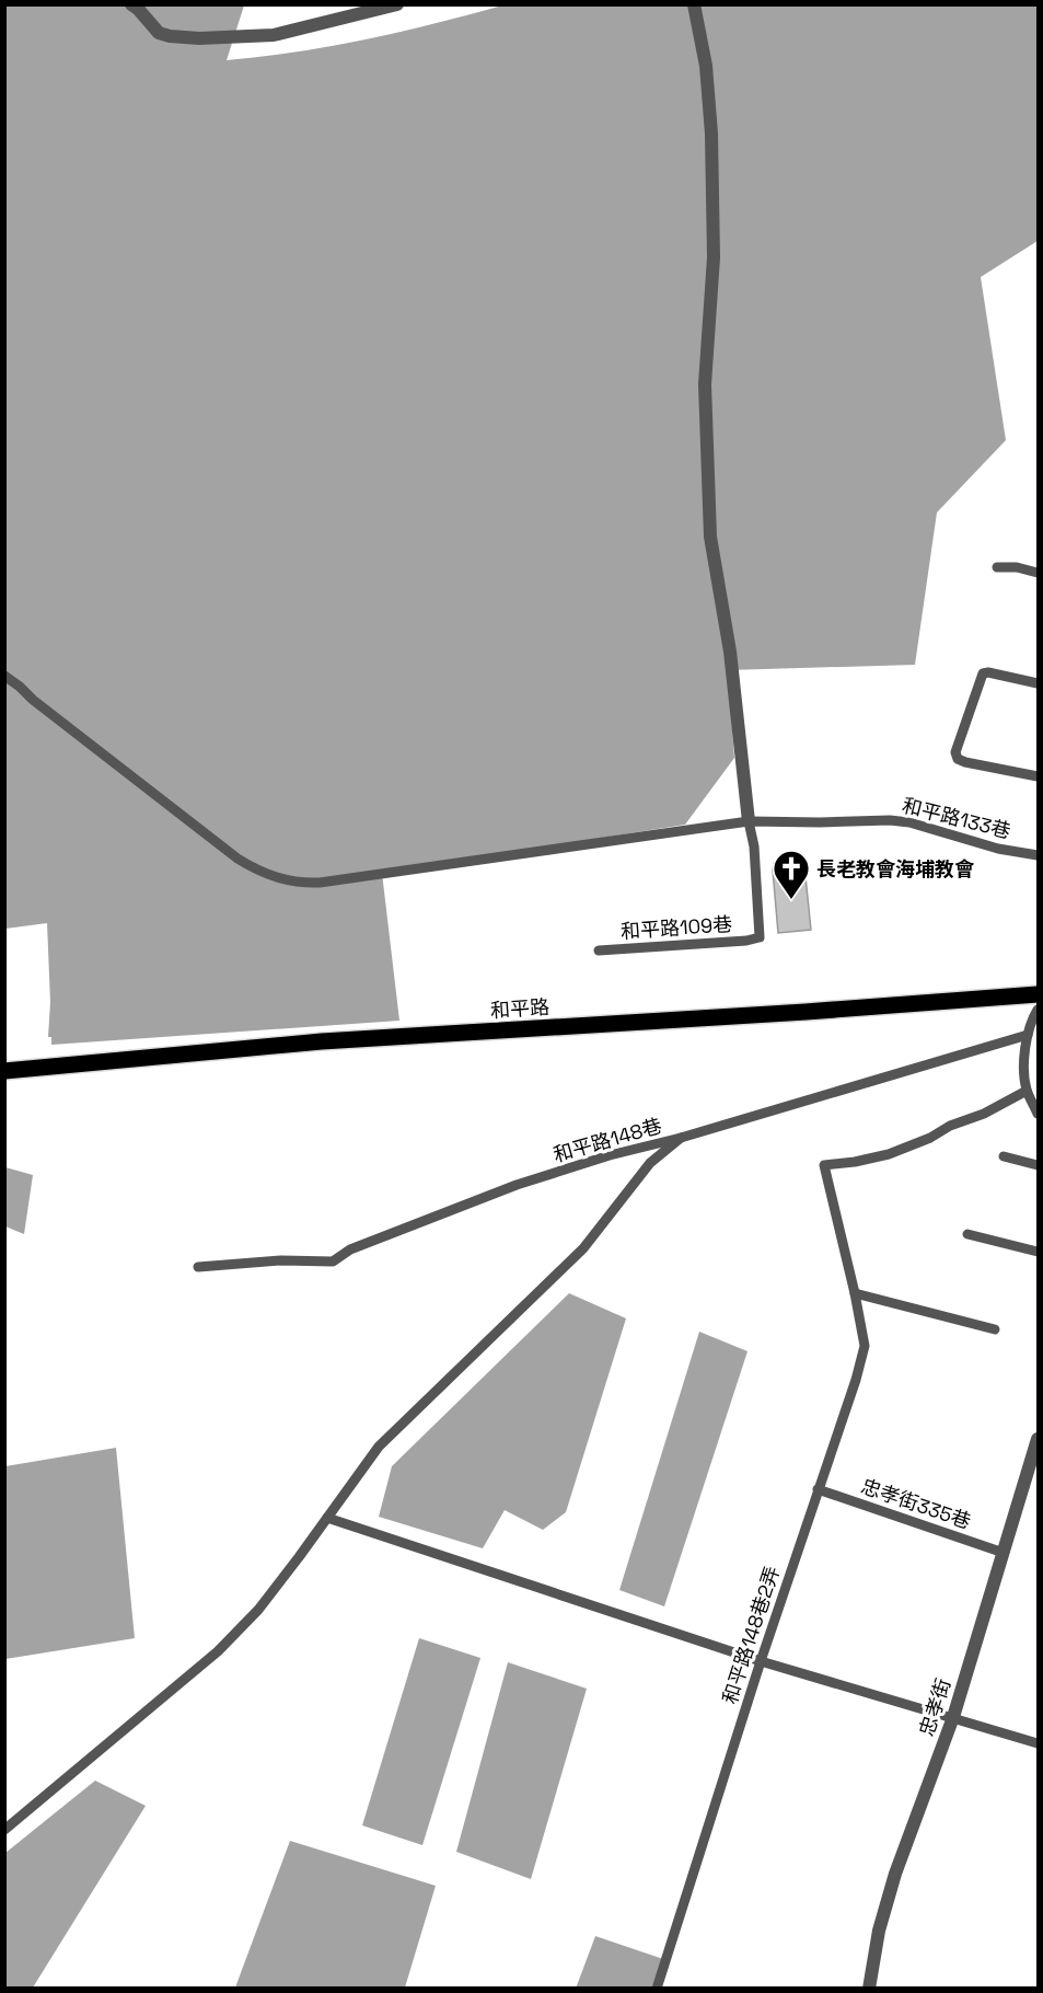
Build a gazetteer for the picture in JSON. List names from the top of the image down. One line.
{"streets":{"main road":["和平路"],"street":["忠孝街"],"lane":["和平路133巷","和平路109巷","和平路148巷","忠孝街335巷","和平路148巷2弄"]},"crossings":[["和平路133巷","和平路109巷"],["忠孝街335巷","和平路148巷2弄"],["忠孝街335巷","忠孝街"]],"places":{"church":["長老教會海埔教會"]}}
